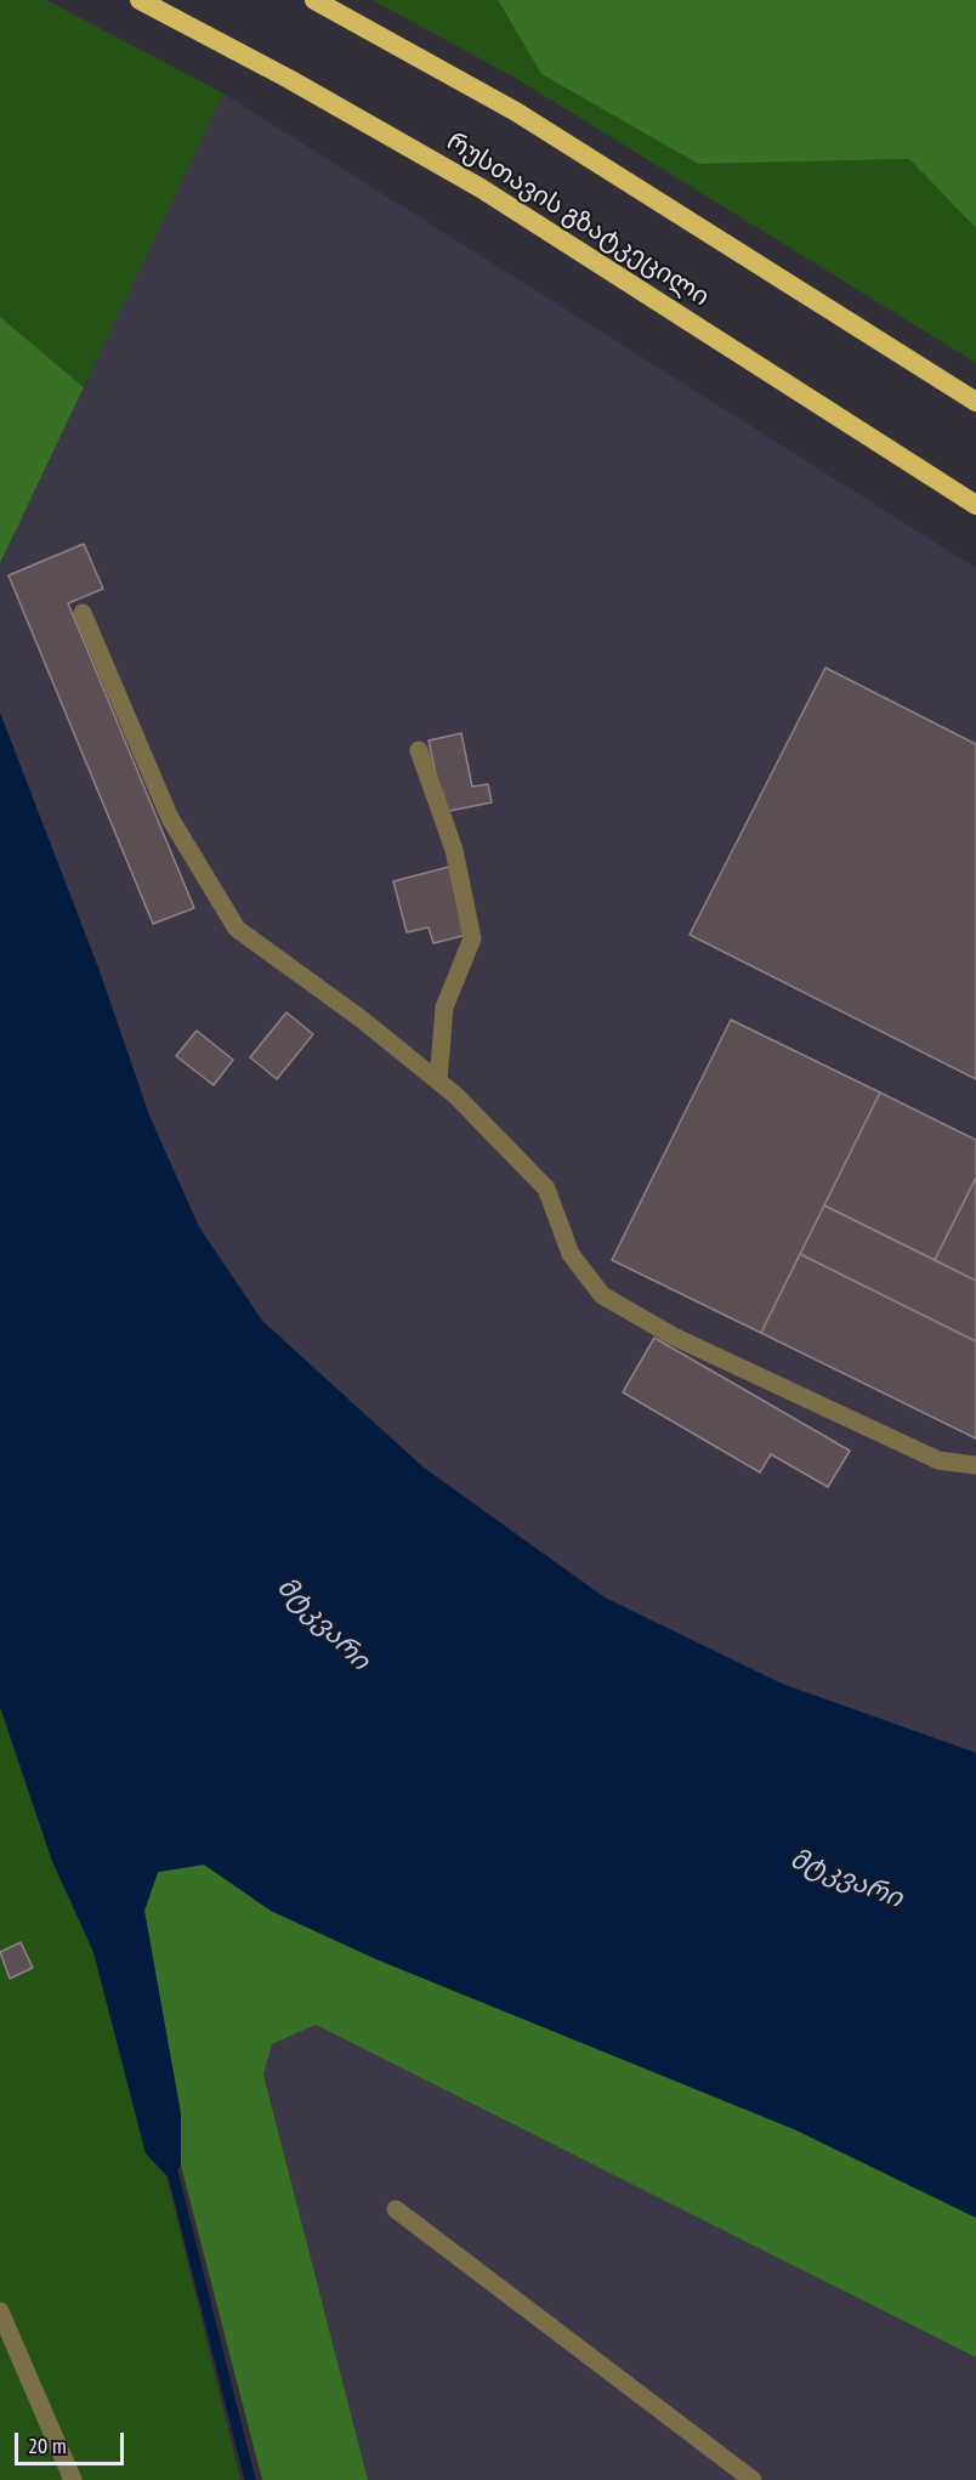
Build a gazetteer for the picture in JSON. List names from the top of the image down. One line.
{"streets":{"highway":["რუსთავის გზატკეცილი"]},"water":["მტკვარი"],"scale_bar":"20 m"}
